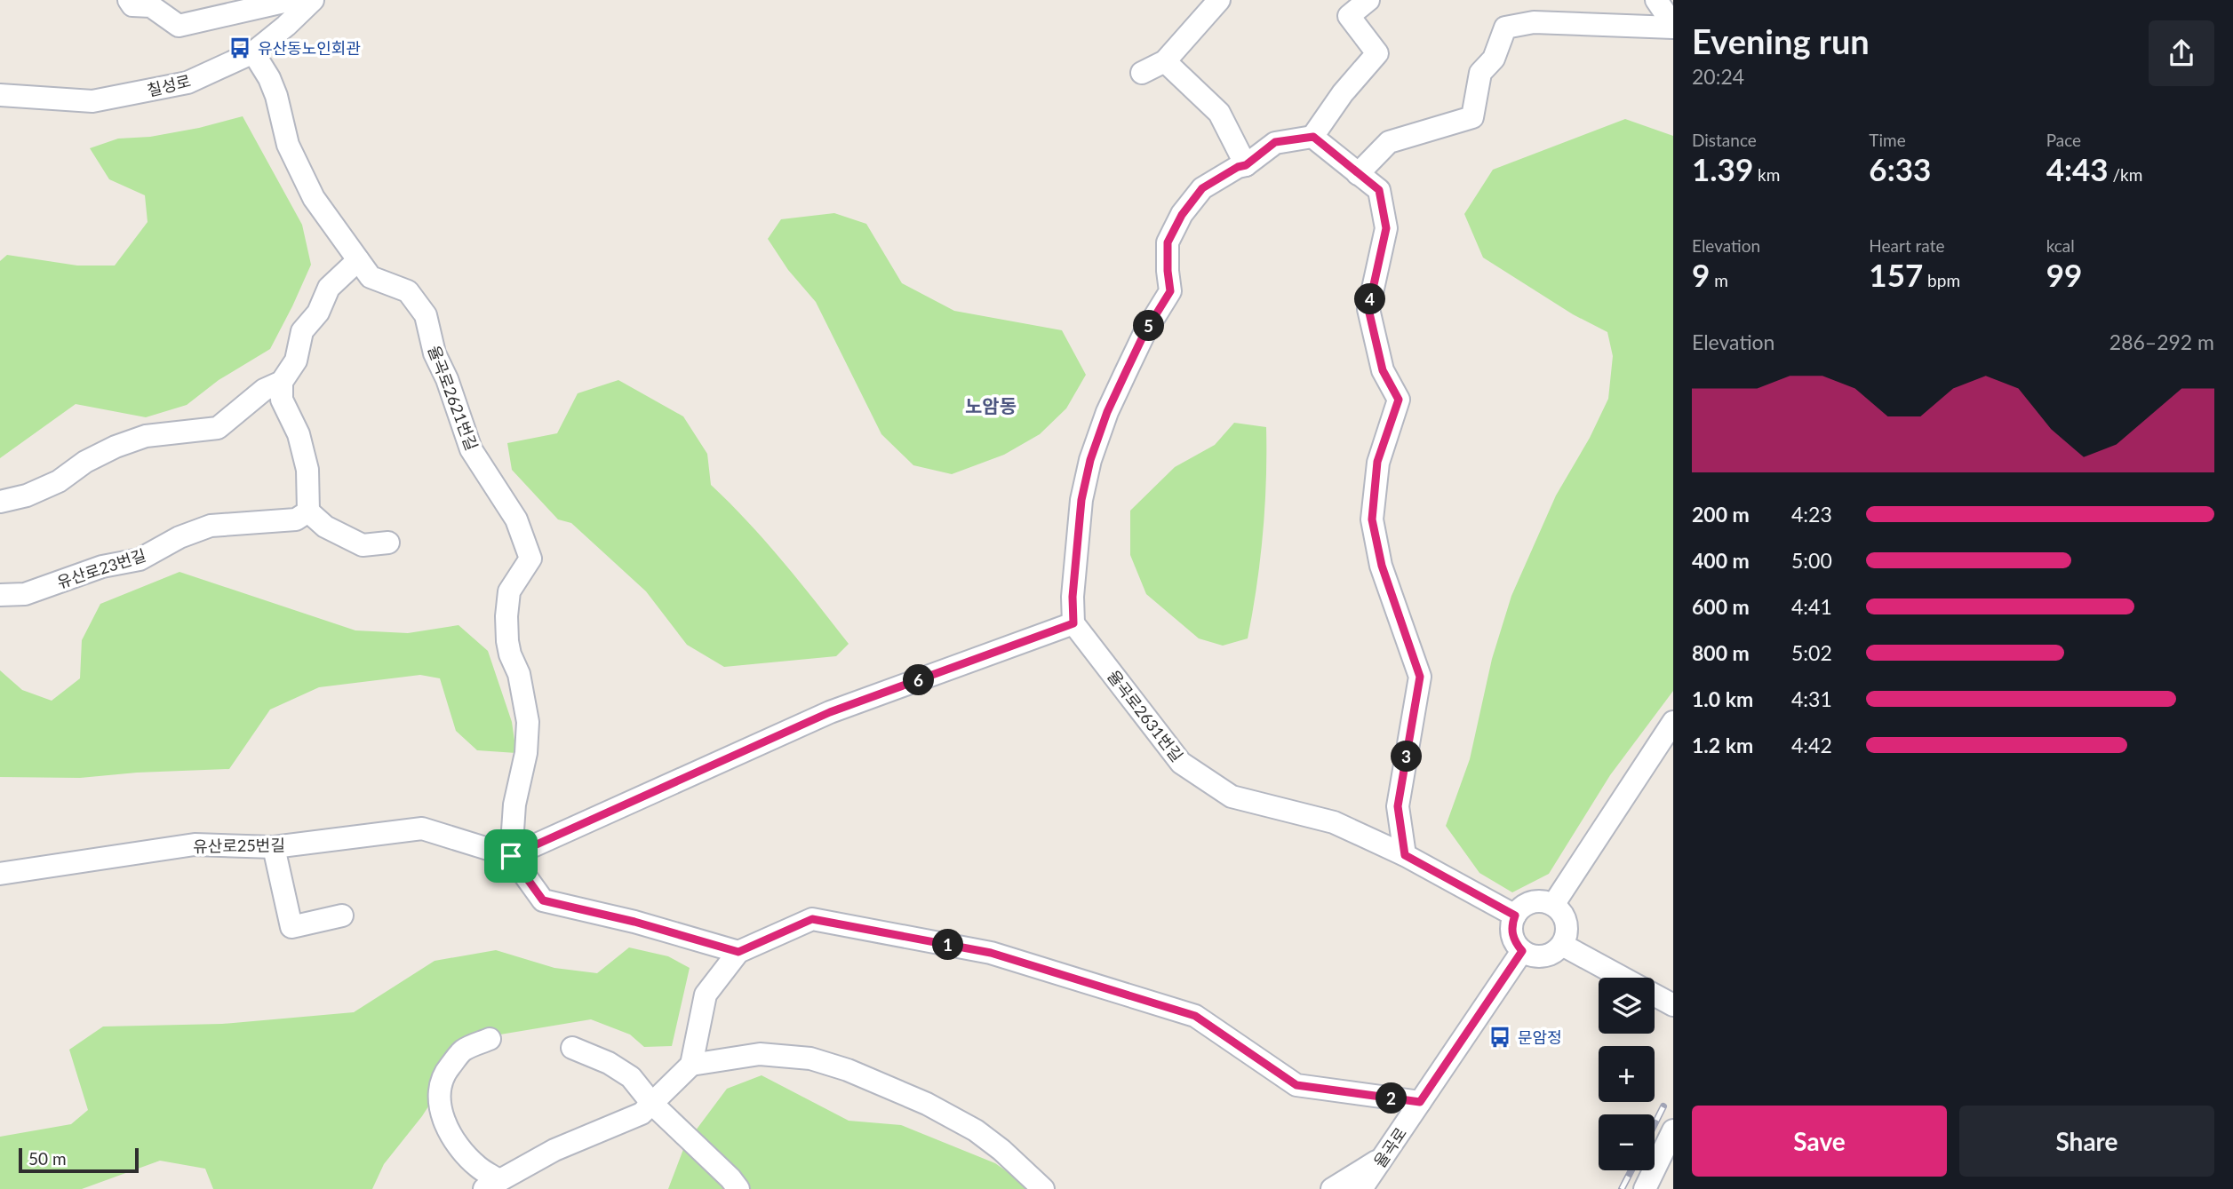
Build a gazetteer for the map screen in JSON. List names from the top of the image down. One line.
{"streets":{"street":["칠성로","율곡로2621번길","유산로23번길","율곡로2631번길","유산로25번길","율곡로"]},"crossings":[["칠성로","율곡로2621번길"],["율곡로2621번길","유산로25번길"],["율곡로2631번길","율곡로"]],"districts":["노암동"],"places":{"bus stop":["유산동노인회관","문암정"]},"scale_bar":"50 m","page":{"heading":["Evening run","20:24"],"stats":[["Distance","1.39 km"],["Time","6:33"],["Pace","4:43 /km"],["Elevation","9 m"],["Heart rate","157 bpm"],["kcal","99"]],"pins":["4","5","6","3","1","2"],"chart":["Elevation","286–292 m"],"list":[{"name":"200 m","note":"4:23"},{"name":"400 m","note":"5:00"},{"name":"600 m","note":"4:41"},{"name":"800 m","note":"5:02"},{"name":"1.0 km","note":"4:31"},{"name":"1.2 km","note":"4:42"}],"map_buttons":["+","−"],"buttons":["Save","Share"],"scale":"50 m"}}
